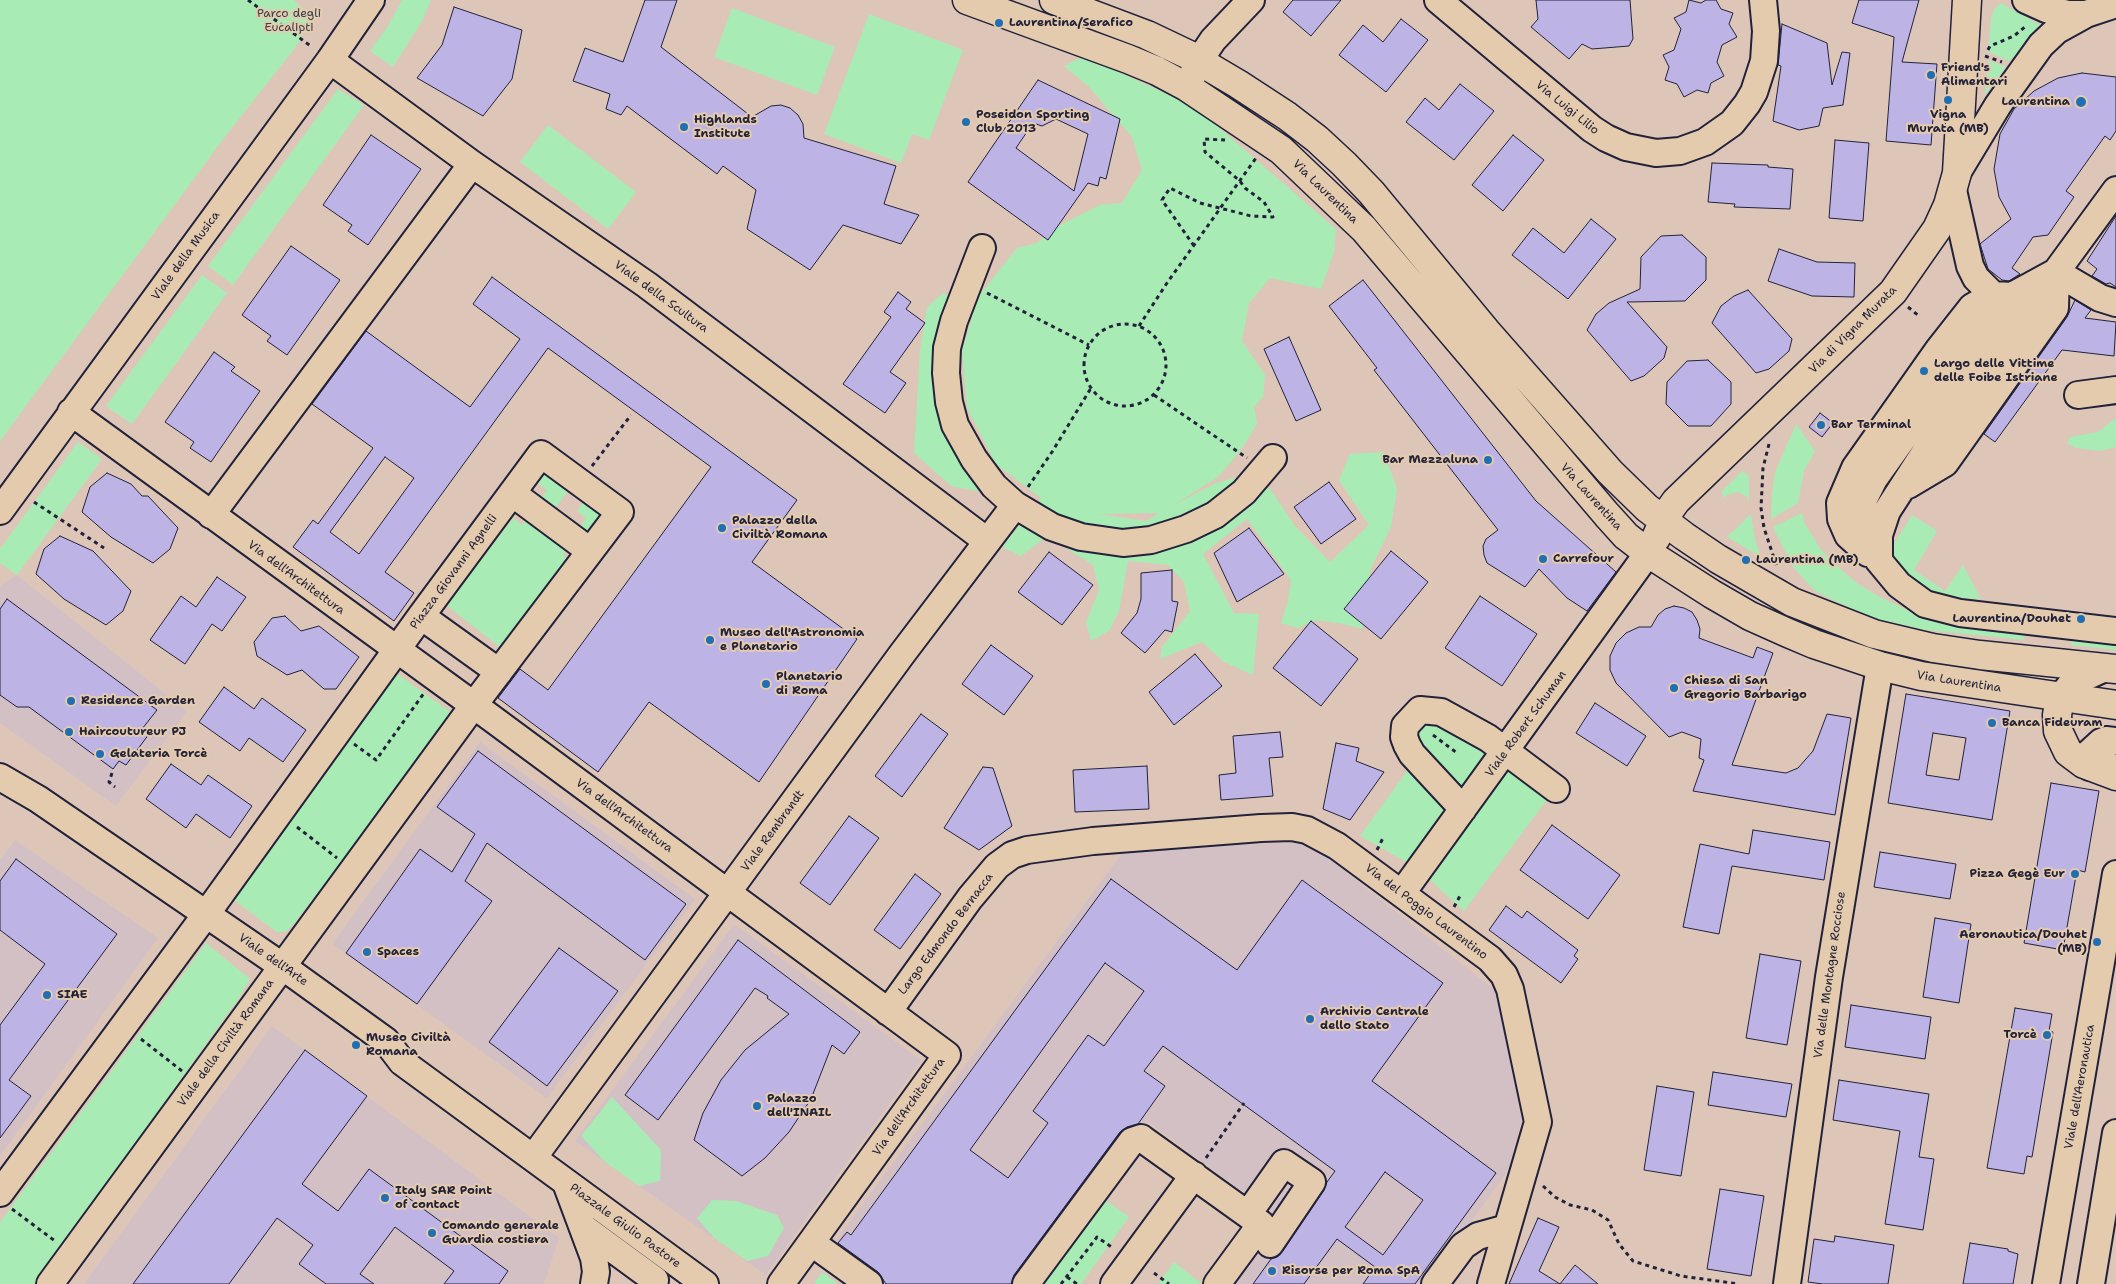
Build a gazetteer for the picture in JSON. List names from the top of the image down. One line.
{"streets":{"main road":["Via Laurentina","Via di Vigna Murata"],"street":["Via Luigi Lilio","Viale della Musica","Viale della Scultura","Piazza Giovanni Agnelli","Via dell'Architettura","Viale Robert Schuman","Viale Rembrandt","Via del Poggio Laurentino","Largo Edmondo Bernacca","Viale dell'Arte","Via delle Montagne Rocciose","Viale della Civiltà Romana","Viale dell'Aeronautica","Piazzale Giulio Pastore"]},"crossings":[["Via Laurentina","Via di Vigna Murata"],["Via Laurentina","Viale Robert Schuman"],["Via Laurentina","Via delle Montagne Rocciose"],["Viale della Musica","Viale della Scultura"],["Viale della Musica","Via dell'Architettura"],["Viale della Scultura","Viale Rembrandt"],["Via di Vigna Murata","Viale Robert Schuman"],["Piazza Giovanni Agnelli","Via dell'Architettura"],["Piazza Giovanni Agnelli","Viale della Civiltà Romana"],["Via dell'Architettura","Viale Rembrandt"],["Via dell'Architettura","Largo Edmondo Bernacca"],["Via dell'Architettura","Viale della Civiltà Romana"],["Viale Robert Schuman","Via del Poggio Laurentino"],["Viale Rembrandt","Viale dell'Arte"],["Viale Rembrandt","Piazzale Giulio Pastore"],["Via del Poggio Laurentino","Largo Edmondo Bernacca"],["Viale dell'Arte","Viale della Civiltà Romana"],["Viale dell'Arte","Piazzale Giulio Pastore"]],"parks":["Parco degli Eucalipti"],"places":["Laurentina/Serafico","Friend's Alimentari","Vigna Murata (MB)","Laurentina","Poseidon Sporting Club 2013","Highlands Institute","Largo delle Vittime delle Foibe Istriane","Bar Terminal","Bar Mezzaluna","Palazzo della Civiltà Romana","Carrefour","Laurentina (MB)","Laurentina/Douhet","Museo dell'Astronomia e Planetario","Planetario di Roma","Chiesa di San Gregorio Barbarigo","Residence Garden","Banca Fideuram","Haircoutureur PJ","Gelateria Torcè","Pizza Gegè Eur","Aeronautica/Douhet (MB)","Spaces","SIAE","Archivio Centrale dello Stato","Torcè","Museo Civiltà Romana","Palazzo dell'INAIL","Italy SAR Point of contact","Comando generale Guardia costiera","Risorse per Roma SpA"]}
